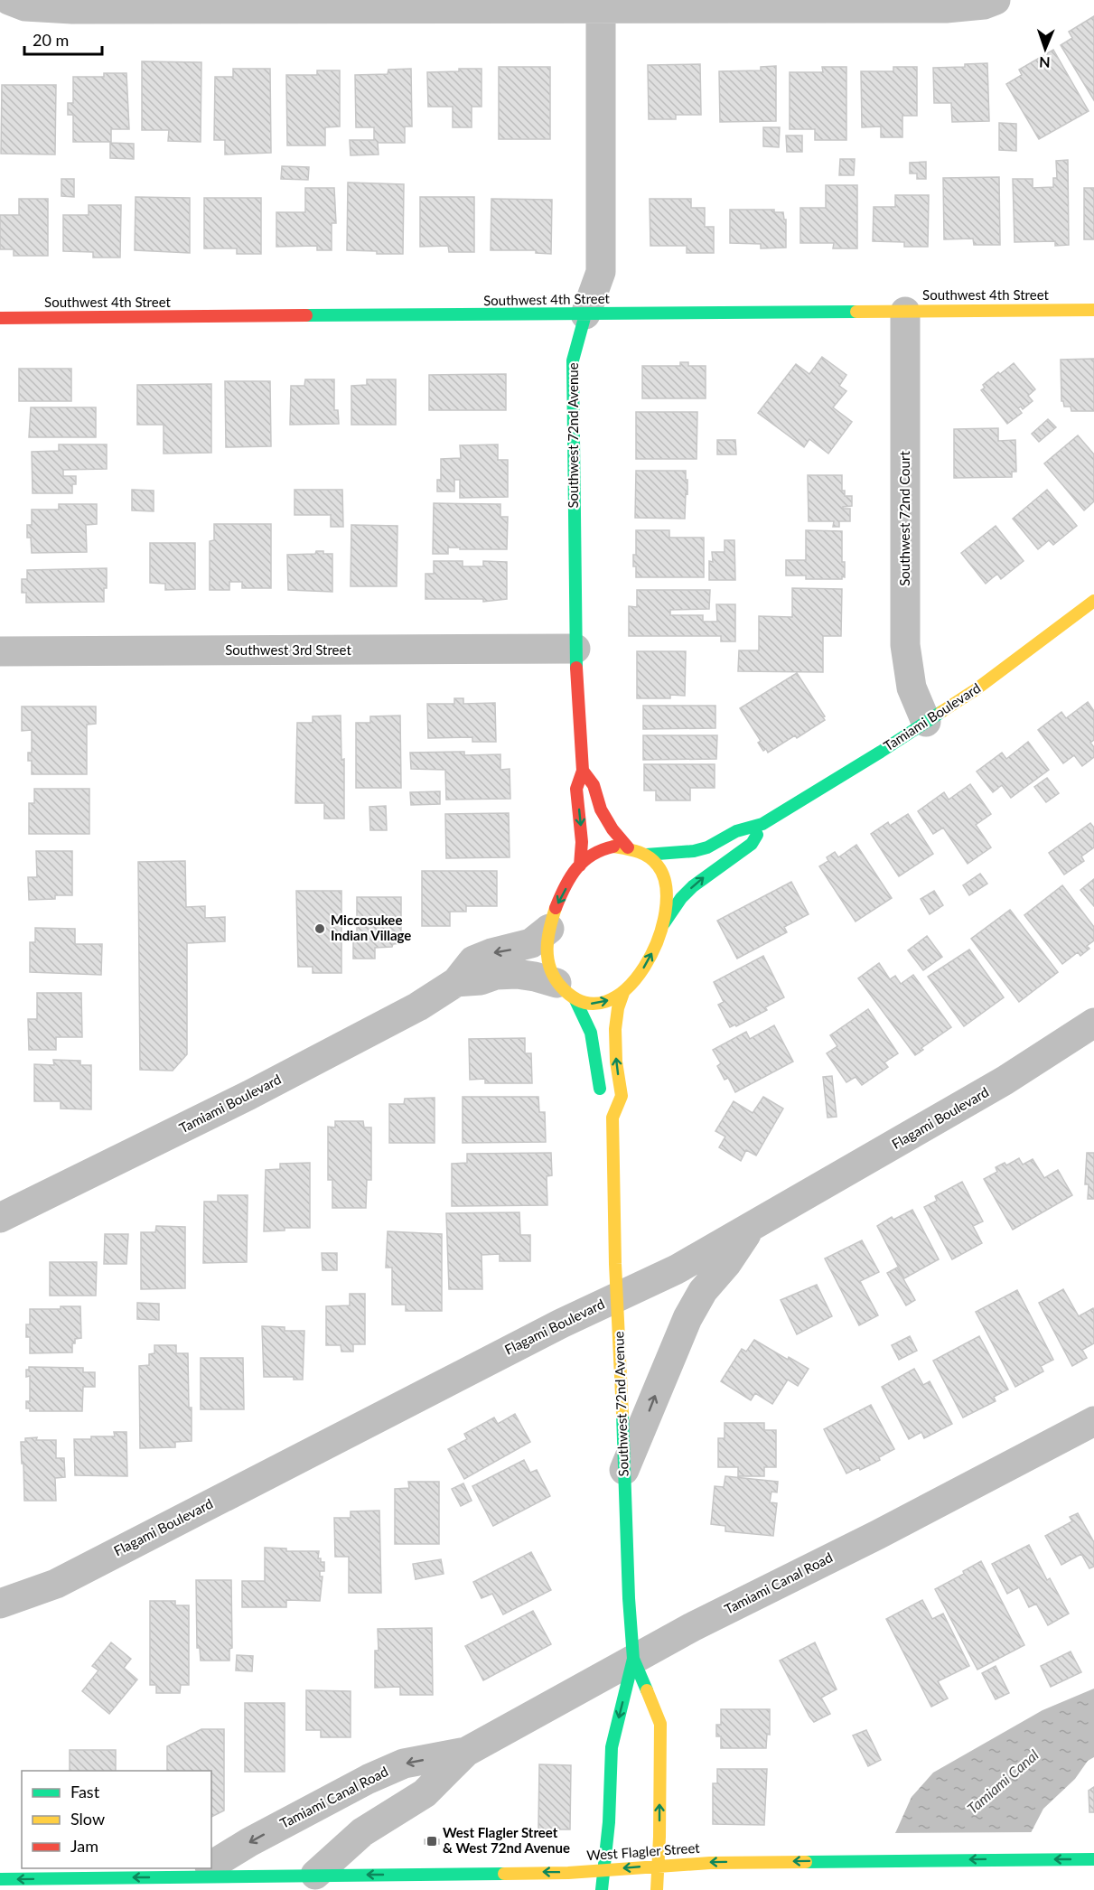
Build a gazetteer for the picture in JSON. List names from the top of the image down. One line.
{"streets":{"street":["Southwest 4th Street","Southwest 72nd Avenue","Southwest 72nd Court","Southwest 3rd Street","Tamiami Boulevard","Flagami Boulevard","Tamiami Canal Road","West Flagler Street"]},"crossings":[["Southwest 4th Street","Southwest 72nd Avenue"],["Southwest 4th Street","Southwest 72nd Court"],["Southwest 72nd Avenue","Southwest 3rd Street"],["Southwest 72nd Avenue","Tamiami Boulevard"],["Southwest 72nd Avenue","Flagami Boulevard"],["Southwest 72nd Avenue","Tamiami Canal Road"],["Southwest 72nd Avenue","West Flagler Street"],["Southwest 72nd Court","Tamiami Boulevard"],["Tamiami Canal Road","West Flagler Street"]],"one_way":["West Flagler Street"],"water":["Tamiami Canal"],"places":{"other":["Miccosukee Indian Village"],"transit":["West Flagler Street & West 72nd Avenue"]},"legend":["Fast","Slow","Jam"],"scale_bar":"20 m","north":"bottom"}
